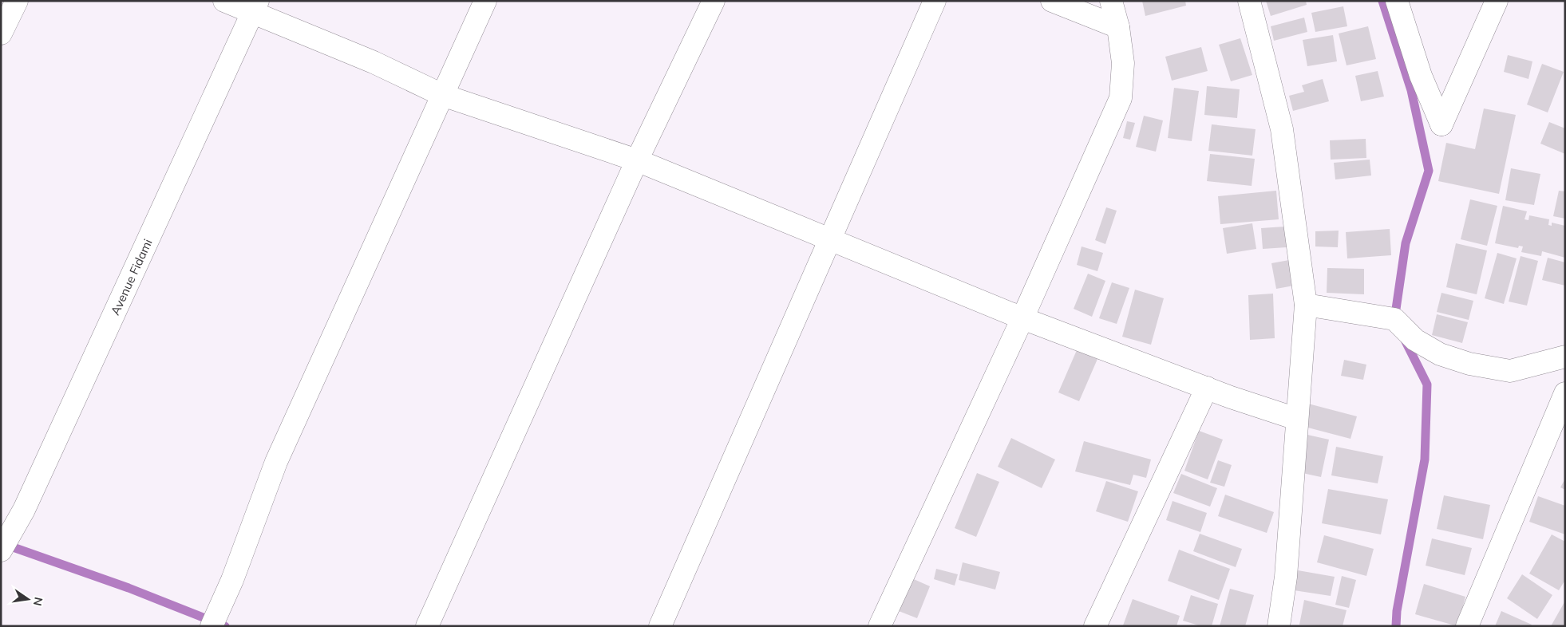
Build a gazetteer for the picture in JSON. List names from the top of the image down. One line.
{"streets":{"street":["Avenue Fidami"]},"north":"right"}
